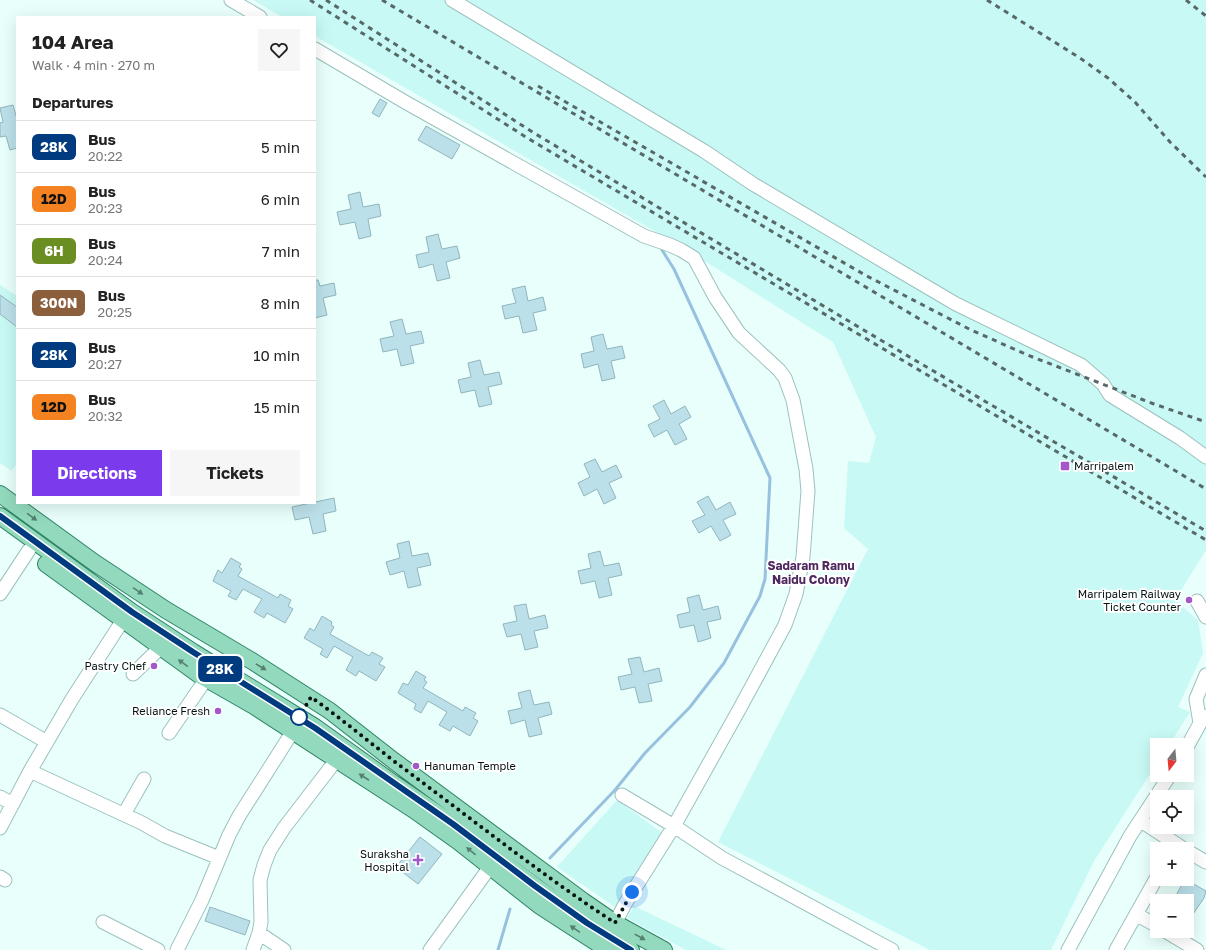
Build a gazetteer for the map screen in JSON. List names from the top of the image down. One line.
{"districts":["Sadaram Ramu Naidu Colony"],"places":{"transit":["Marripalem"],"other":["Marripalem Railway Ticket Counter","Pastry Chef","Reliance Fresh","Hanuman Temple"],"health":["Suraksha Hospital"]},"lines":["bus line 28K"],"north":"bottom","page":{"on_map":"28K","heading":[["104 Area","Walk · 4 min · 270 m"],"Departures"],"list":[{"mark":"28K","name":"Bus","note":"20:22","value":"5 min"},{"mark":"12D","name":"Bus","note":"20:23","value":"6 min"},{"mark":"6H","name":"Bus","note":"20:24","value":"7 min"},{"mark":"300N","name":"Bus","note":"20:25","value":"8 min"},{"mark":"28K","name":"Bus","note":"20:27","value":"10 min"},{"mark":"12D","name":"Bus","note":"20:32","value":"15 min"}],"buttons":["Directions","Tickets"],"map_buttons":["+","−"]}}
